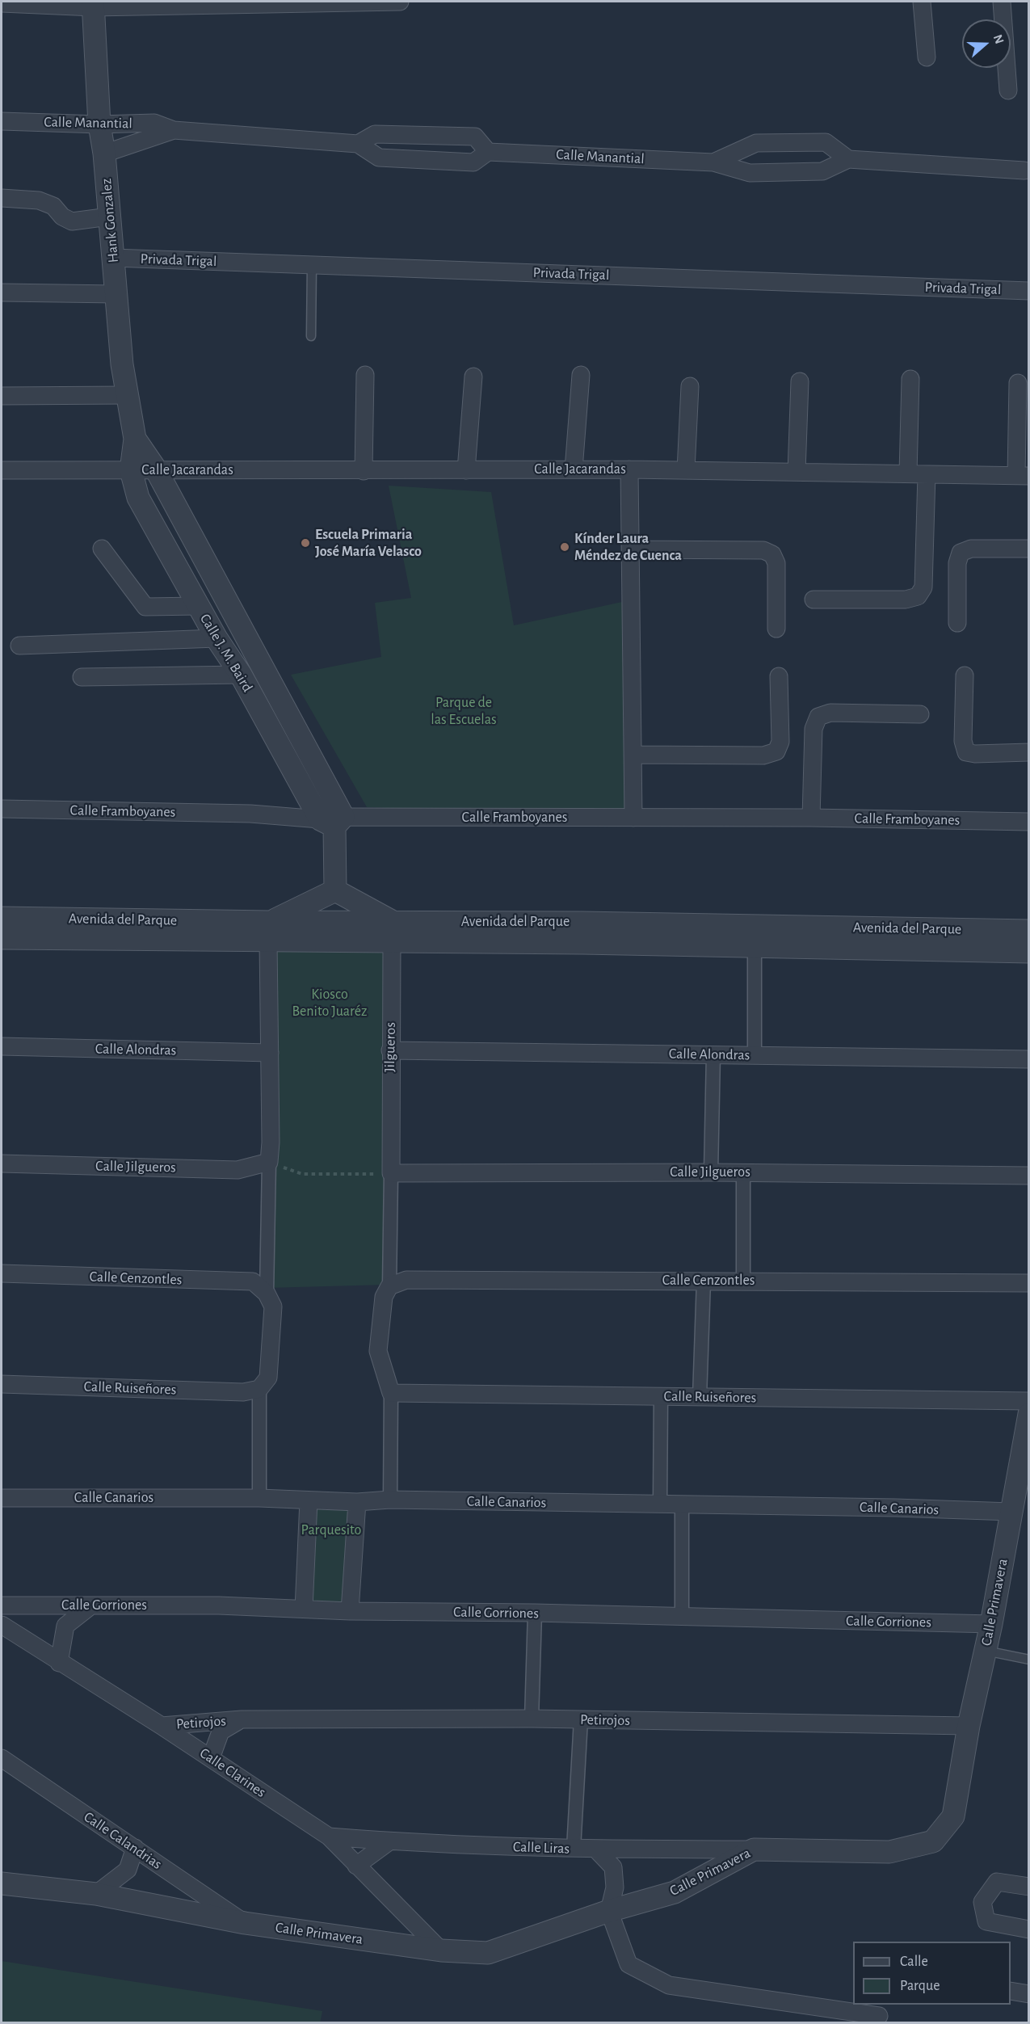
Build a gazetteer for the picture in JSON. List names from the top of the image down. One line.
{"streets":{"street":["Calle Manantial","Hank Gonzalez","Privada Trigal","Calle Jacarandas","Calle J. M. Baird","Calle Framboyanes","Avenida del Parque","Jilgueros","Calle Alondras","Calle Jilgueros","Calle Cenzontles","Calle Ruiseñores","Calle Canarios","Calle Primavera","Calle Gorriones","Petirojos","Calle Clarines","Calle Calandrias","Calle Liras"]},"crossings":[["Calle Manantial","Hank Gonzalez"],["Hank Gonzalez","Privada Trigal"],["Hank Gonzalez","Calle Jacarandas"],["Hank Gonzalez","Calle J. M. Baird"],["Calle Jacarandas","Calle J. M. Baird"],["Calle J. M. Baird","Calle Framboyanes"],["Avenida del Parque","Jilgueros"],["Jilgueros","Calle Alondras"],["Jilgueros","Calle Jilgueros"],["Calle Canarios","Calle Primavera"],["Calle Primavera","Calle Gorriones"],["Calle Primavera","Petirojos"],["Calle Primavera","Calle Clarines"],["Calle Primavera","Calle Calandrias"],["Calle Primavera","Calle Liras"],["Petirojos","Calle Clarines"],["Calle Clarines","Calle Liras"]],"parks":["Parque de las Escuelas","Kiosco Benito Juaréz","Parquesito"],"places":["Escuela Primaria José María Velasco","Kínder Laura Méndez de Cuenca"],"legend":["Calle","Parque"],"north":"right"}
